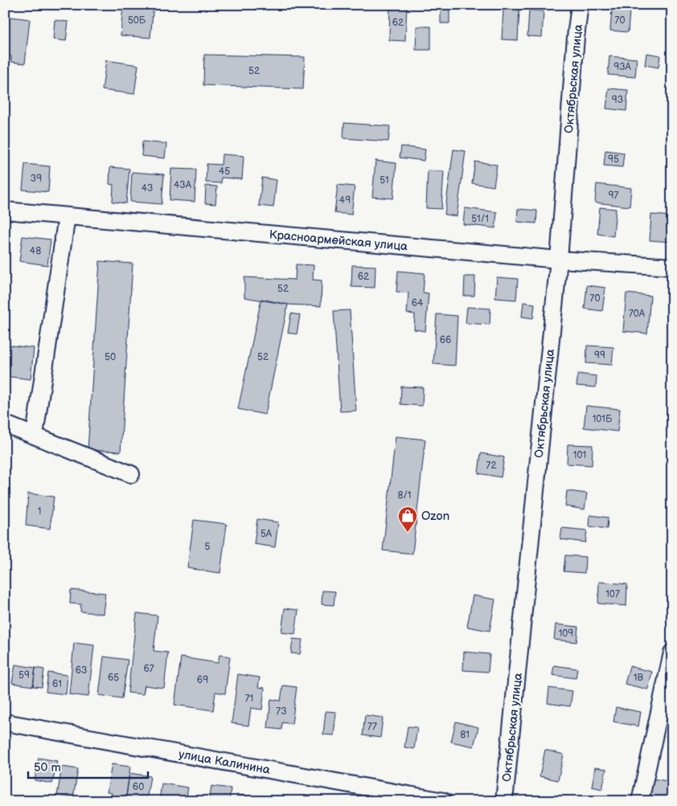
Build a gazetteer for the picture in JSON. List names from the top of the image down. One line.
{"streets":{"street":["Октябрьская улица","Красноармейская улица","улица Калинина"]},"crossings":[["Октябрьская улица","Красноармейская улица"]],"places":{"shop":["Ozon"]},"house_numbers":["50Б","70","62","93А","52","93","95","45","39","51","43А","43","97","49","51/1","48","62","52","70","64","70А","66","99","50","52","101Б","101","72","8/1","1","5А","5","107","109","67","63","59","65","1В","69","61","71","73","77","81","60"],"scale_bar":"50 m"}
